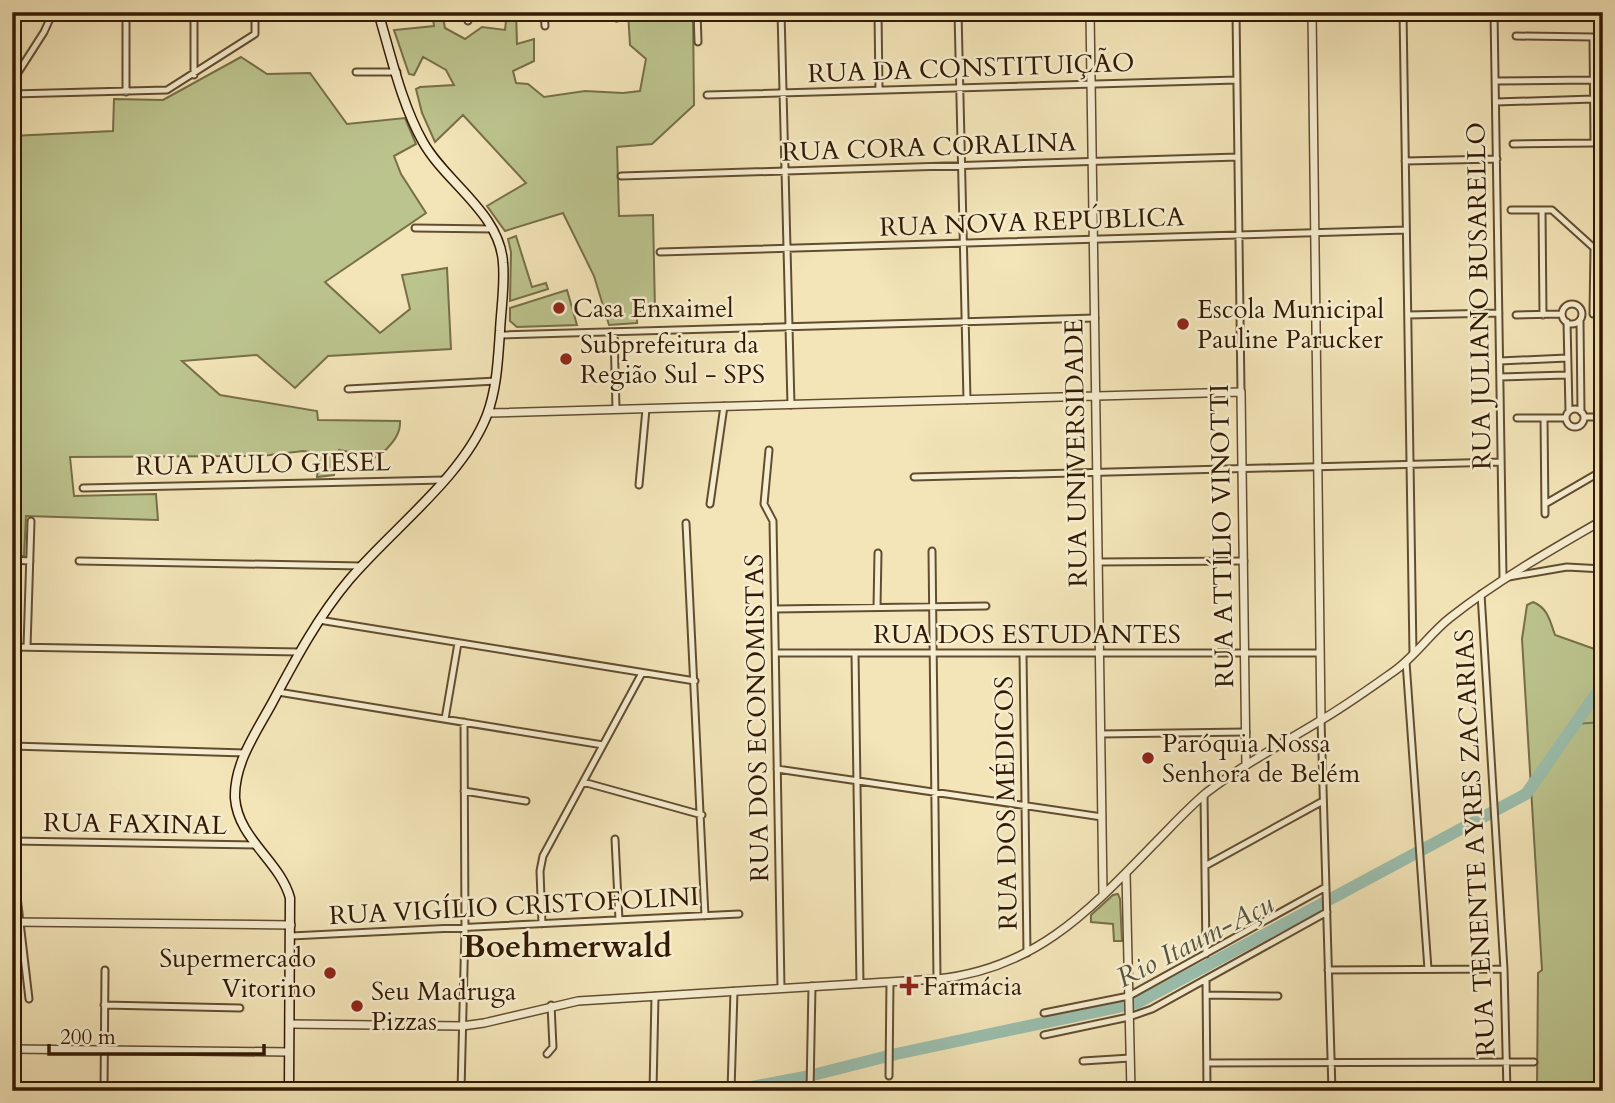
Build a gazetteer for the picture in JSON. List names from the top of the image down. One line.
{"streets":{"street":["RUA DA CONSTITUIÇÃO","RUA CORA CORALINA","RUA NOVA REPÚBLICA","RUA JULIANO BUSARELLO","RUA UNIVERSIDADE","RUA PAULO GIESEL","RUA ATTÍLIO VINOTTI","RUA DOS ESTUDANTES","RUA DOS ECONOMISTAS","RUA DOS MÉDICOS","RUA FAXINAL","RUA TENENTE AYRES ZACARIAS","RUA VIGÍLIO CRISTOFOLINI"]},"crossings":[["RUA DA CONSTITUIÇÃO","RUA UNIVERSIDADE"],["RUA DA CONSTITUIÇÃO","RUA ATTÍLIO VINOTTI"],["RUA CORA CORALINA","RUA UNIVERSIDADE"],["RUA CORA CORALINA","RUA ATTÍLIO VINOTTI"],["RUA NOVA REPÚBLICA","RUA UNIVERSIDADE"],["RUA NOVA REPÚBLICA","RUA ATTÍLIO VINOTTI"],["RUA UNIVERSIDADE","RUA DOS ESTUDANTES"],["RUA ATTÍLIO VINOTTI","RUA DOS ESTUDANTES"],["RUA DOS ESTUDANTES","RUA DOS ECONOMISTAS"],["RUA DOS ESTUDANTES","RUA DOS MÉDICOS"]],"districts":["Boehmerwald"],"water":["Rio Itaum-Açu"],"places":{"other":["Casa Enxaimel","Escola Municipal Pauline Parucker","Subprefeitura da Região Sul - SPS","Paróquia Nossa Senhora de Belém","Supermercado Vitorino","Seu Madruga Pizzas"],"health":["Farmácia"]},"scale_bar":"200 m"}
